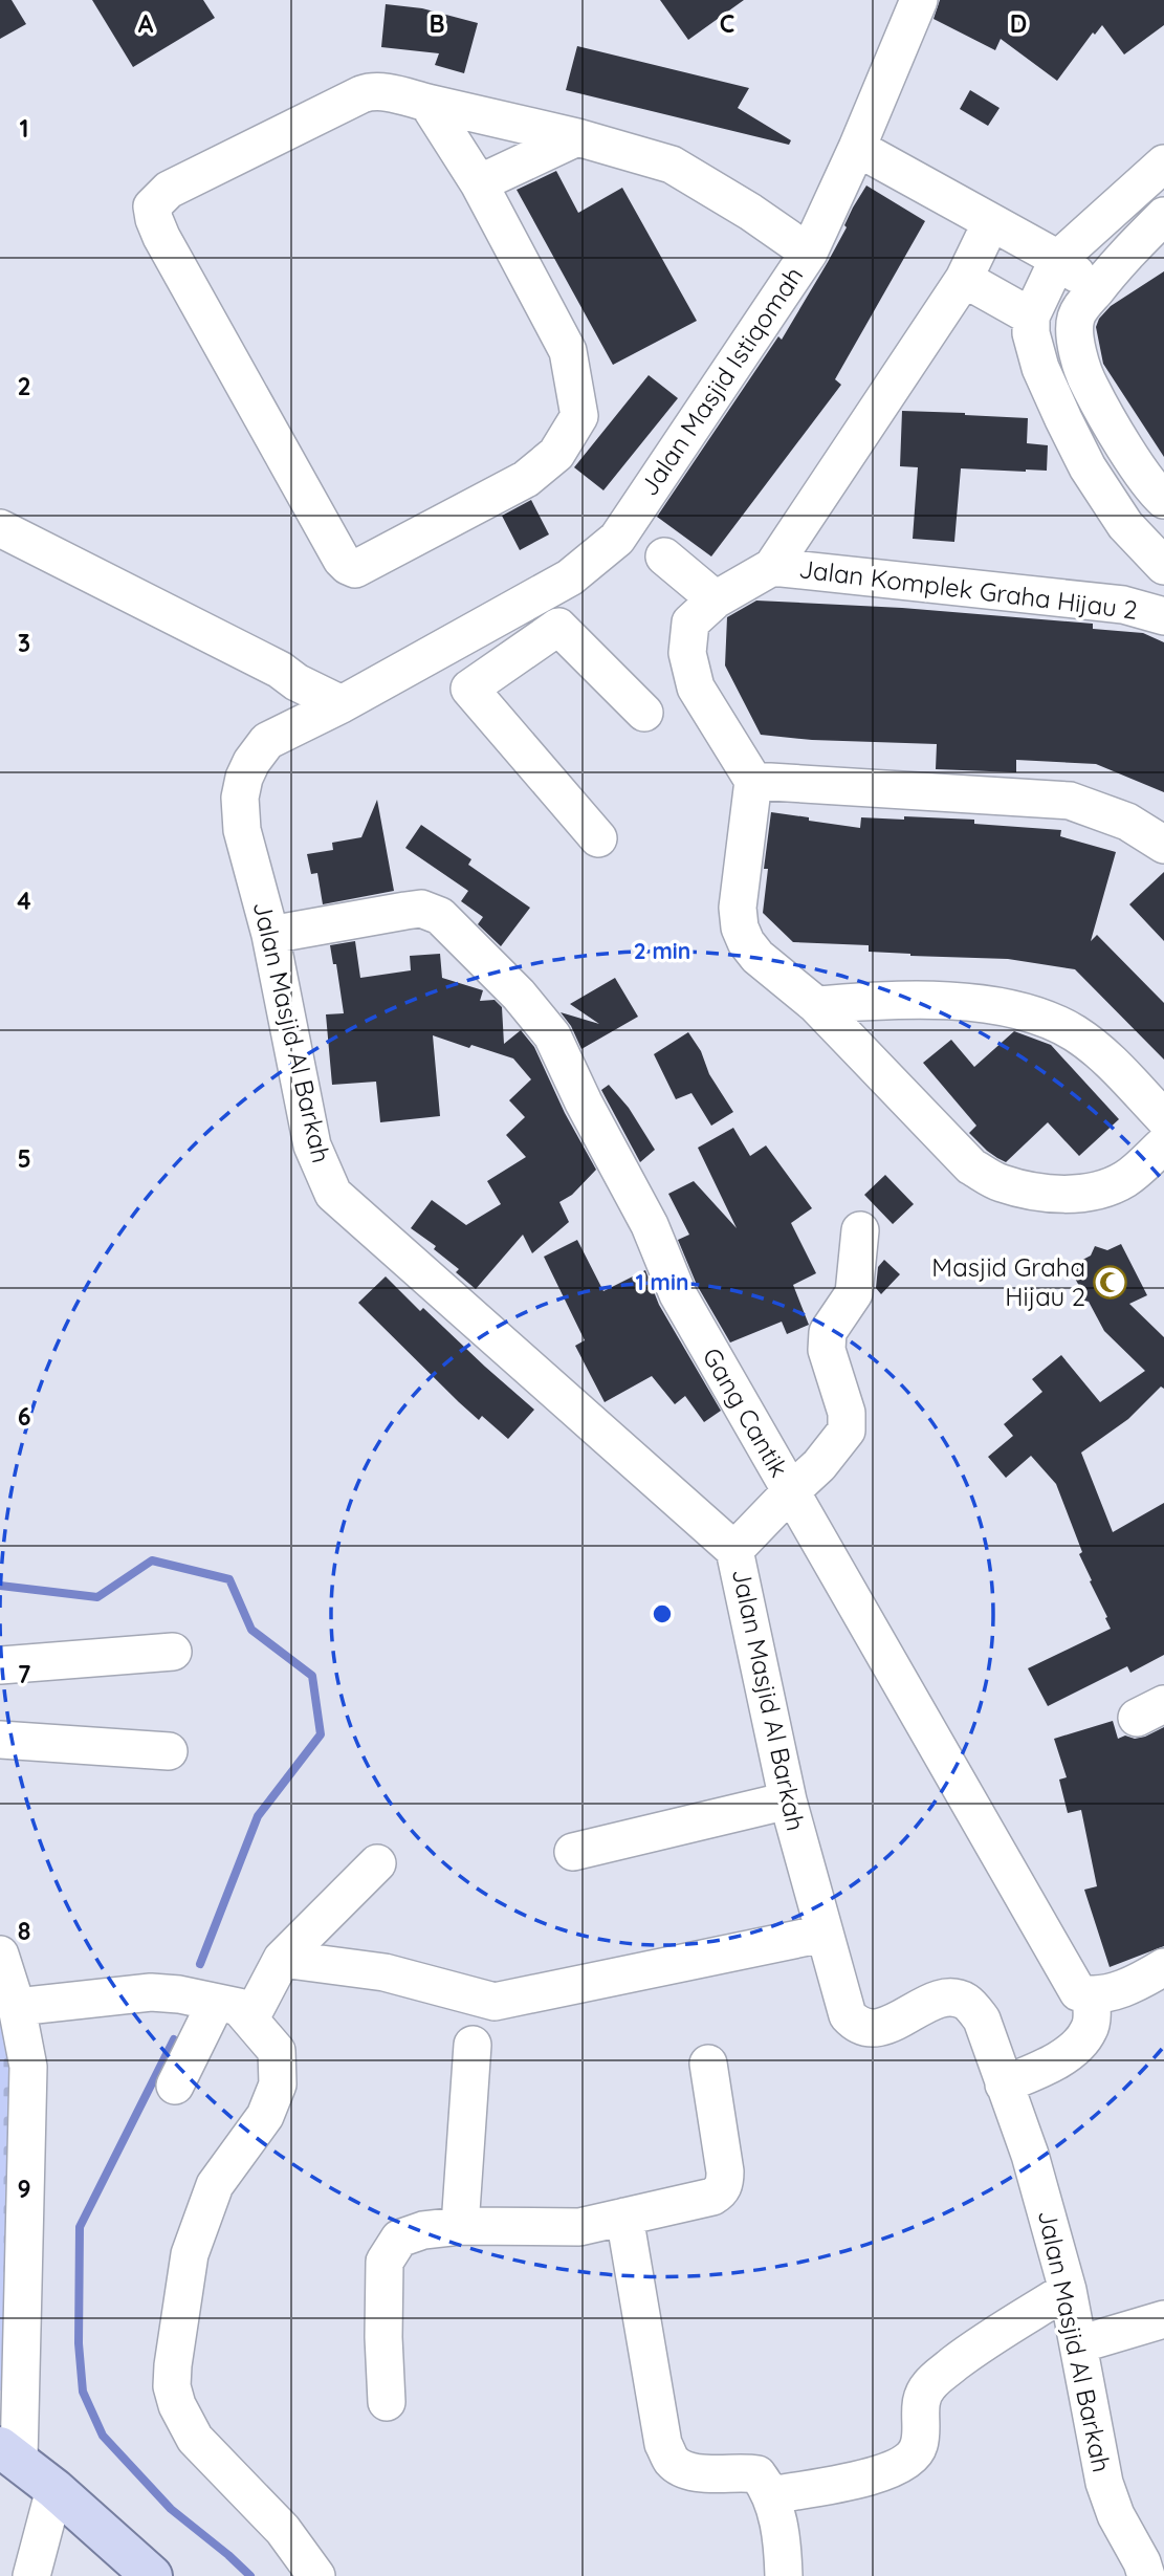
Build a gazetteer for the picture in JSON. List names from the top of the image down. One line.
{"streets":{"street":["Jalan Masjid Istiqomah","Jalan Komplek Graha Hijau 2","Jalan Masjid Al Barkah","Gang Cantik"]},"crossings":[["Jalan Masjid Istiqomah","Jalan Masjid Al Barkah"],["Jalan Masjid Al Barkah","Gang Cantik"]],"places":{"mosque":["Masjid Graha Hijau 2"]},"grid":{"columns":["A","B","C","D"],"rows":["1","2","3","4","5","6","7","8","9"]},"rings":["2 min","1 min"]}
